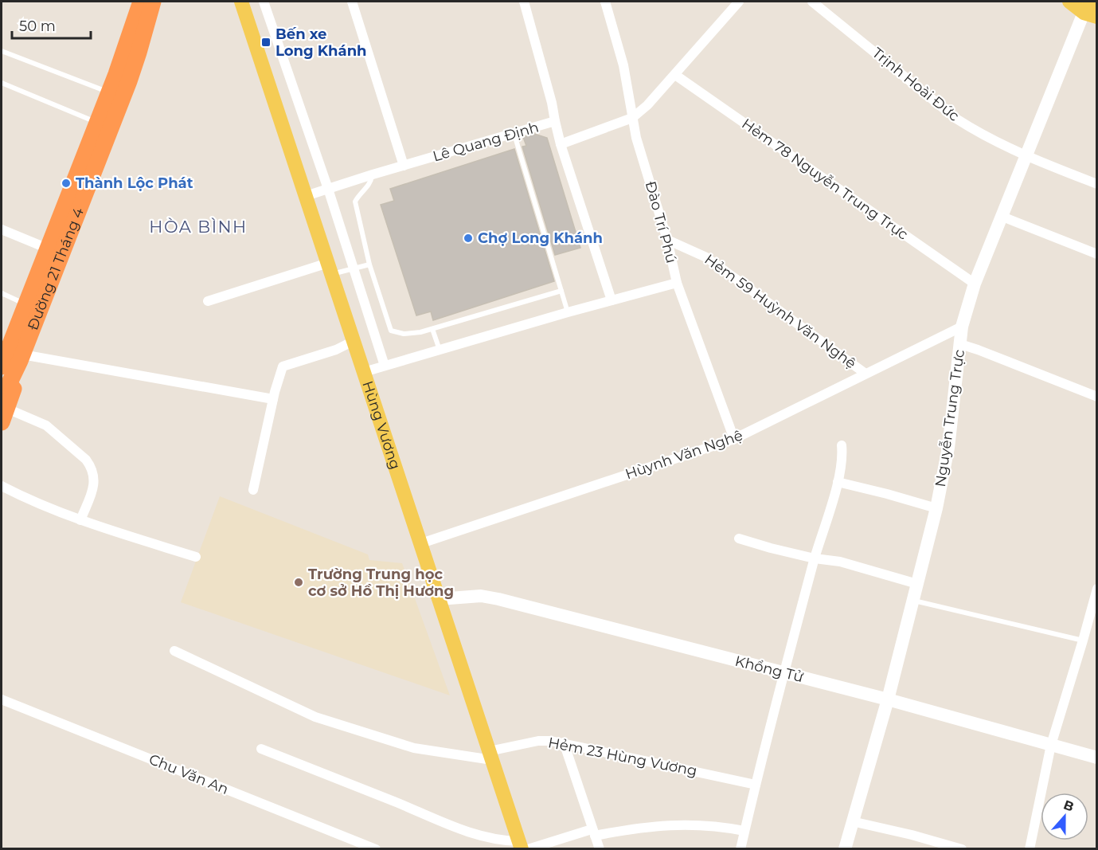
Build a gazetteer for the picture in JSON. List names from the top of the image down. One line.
{"streets":{"highway":["Đường 21 Tháng 4"],"main road":["Hùng Vương"],"street":["Trịnh Hoài Đức","Lê Quang Định","Hẻm 78 Nguyễn Trung Trực","Đào Trí Phú","Hẻm 59 Huỳnh Văn Nghệ","Nguyễn Trung Trực","Hùynh Văn Nghệ","Khổng Tử","Hẻm 23 Hùng Vương","Chu Văn An"]},"crossings":[["Trịnh Hoài Đức","Nguyễn Trung Trực"],["Lê Quang Định","Hùng Vương"],["Hẻm 78 Nguyễn Trung Trực","Nguyễn Trung Trực"],["Đào Trí Phú","Hẻm 59 Huỳnh Văn Nghệ"],["Đào Trí Phú","Hùynh Văn Nghệ"],["Hẻm 59 Huỳnh Văn Nghệ","Hùynh Văn Nghệ"],["Nguyễn Trung Trực","Hùynh Văn Nghệ"],["Nguyễn Trung Trực","Khổng Tử"],["Hùng Vương","Hùynh Văn Nghệ"],["Hùng Vương","Khổng Tử"],["Hùng Vương","Hẻm 23 Hùng Vương"]],"districts":["HÒA BÌNH"],"places":{"transit":["Bến xe Long Khánh"],"other":["Thành Lộc Phát","Chợ Long Khánh","Trường Trung học cơ sở Hồ Thị Hương"]},"scale_bar":"50 m","north":"top"}
